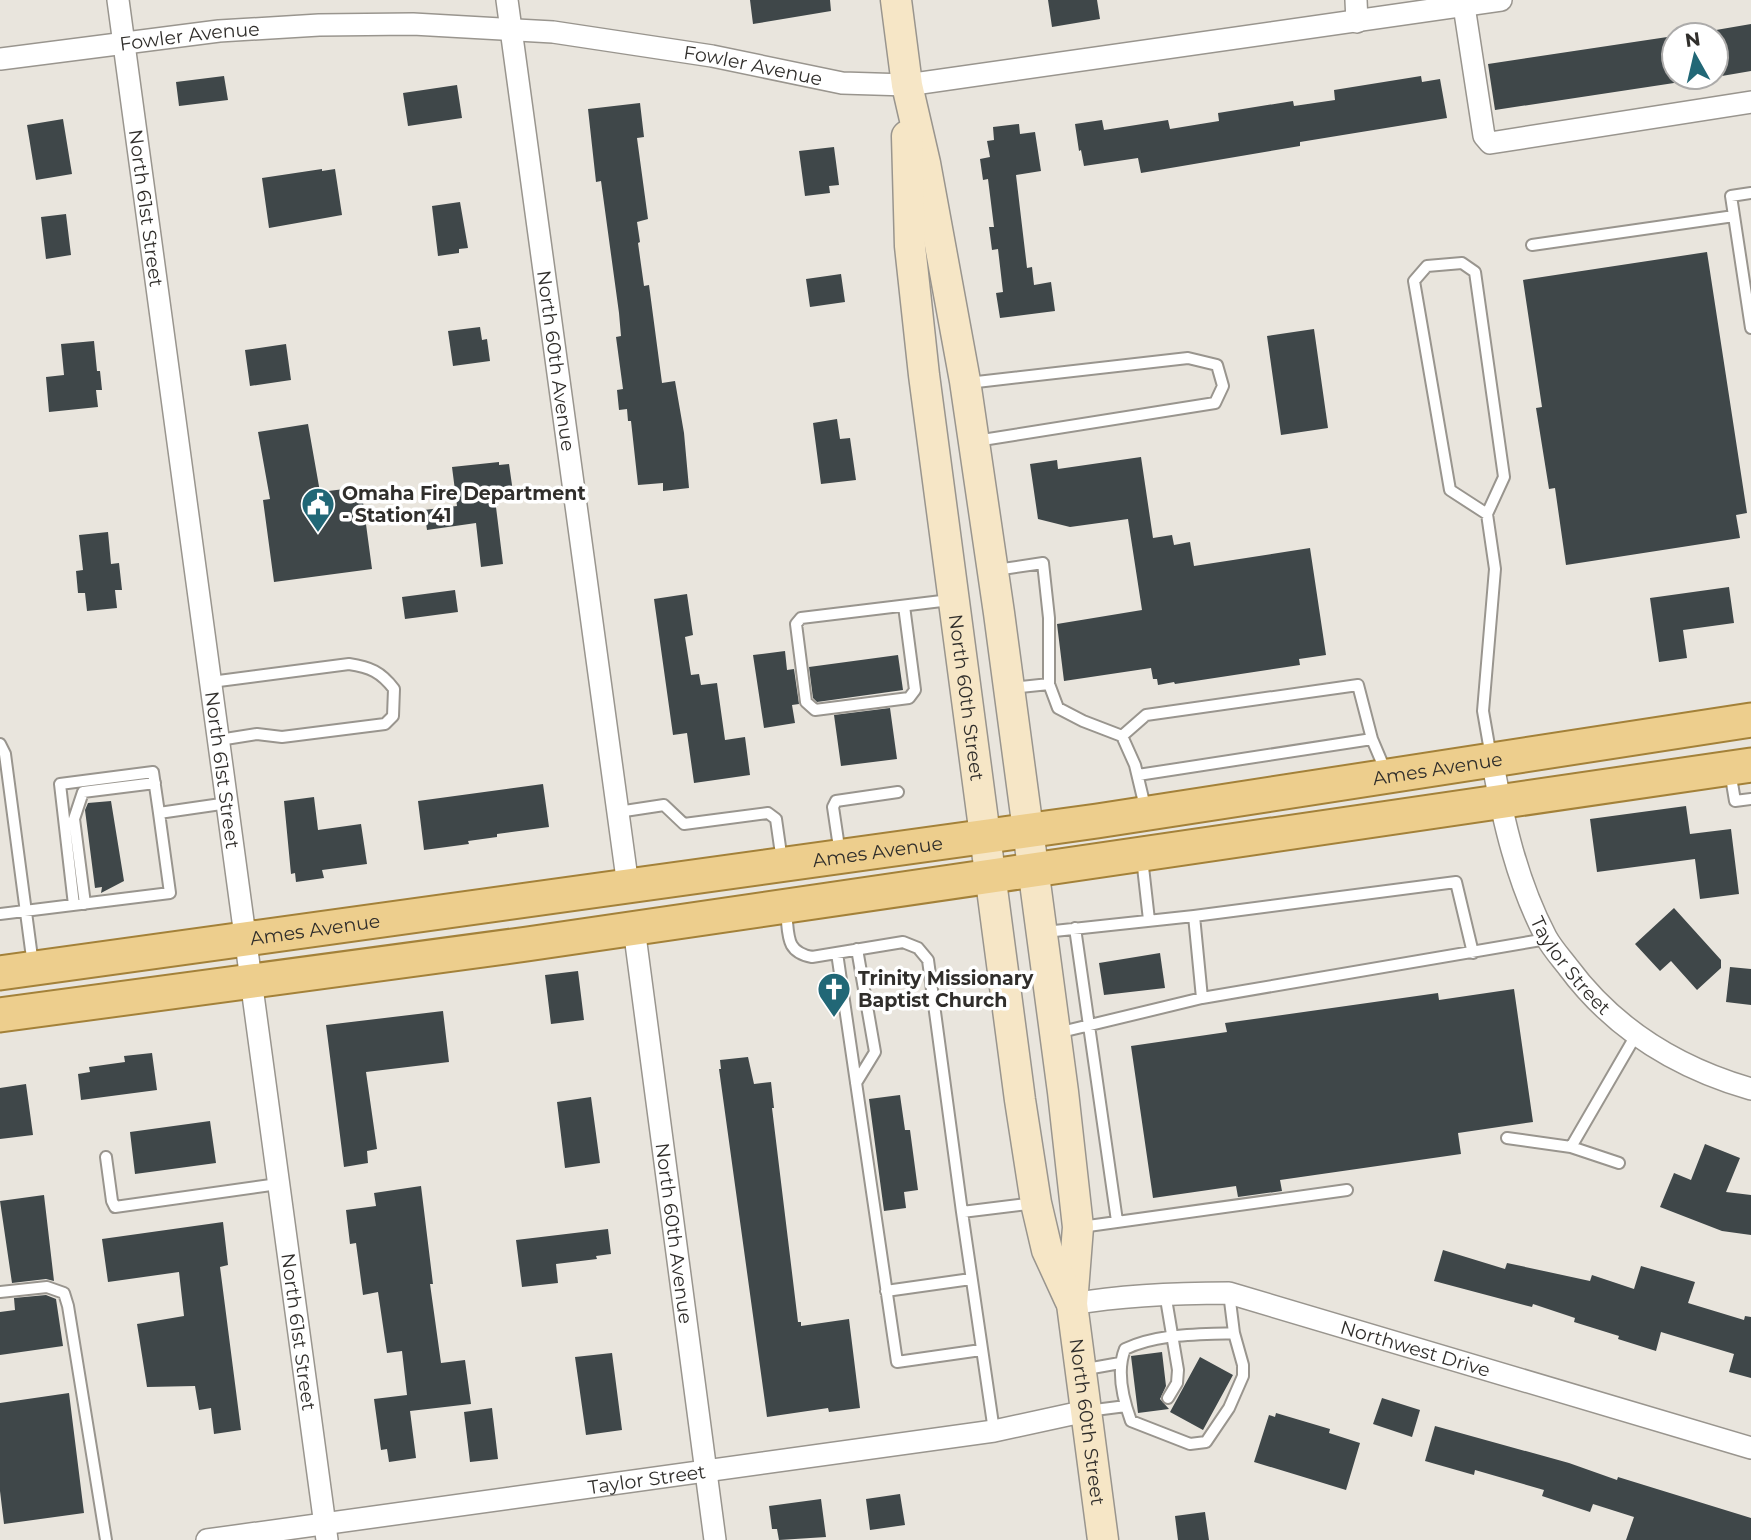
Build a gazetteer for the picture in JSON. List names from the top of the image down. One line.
{"streets":{"main road":["North 60th Street","Ames Avenue"],"street":["Fowler Avenue","North 61st Street","North 60th Avenue","Taylor Street","Northwest Drive"]},"crossings":[["Fowler Avenue","North 61st Street"],["Fowler Avenue","North 60th Avenue"],["Fowler Avenue","North 60th Street"],["North 61st Street","Ames Avenue"],["North 61st Street","Taylor Street"],["North 60th Avenue","Ames Avenue"],["North 60th Avenue","Taylor Street"],["North 60th Street","Ames Avenue"],["North 60th Street","Taylor Street"],["North 60th Street","Northwest Drive"],["Ames Avenue","Taylor Street"]],"places":{"public building":["Omaha Fire Department - Station 41"],"church":["Trinity Missionary Baptist Church"]},"north":"top"}
